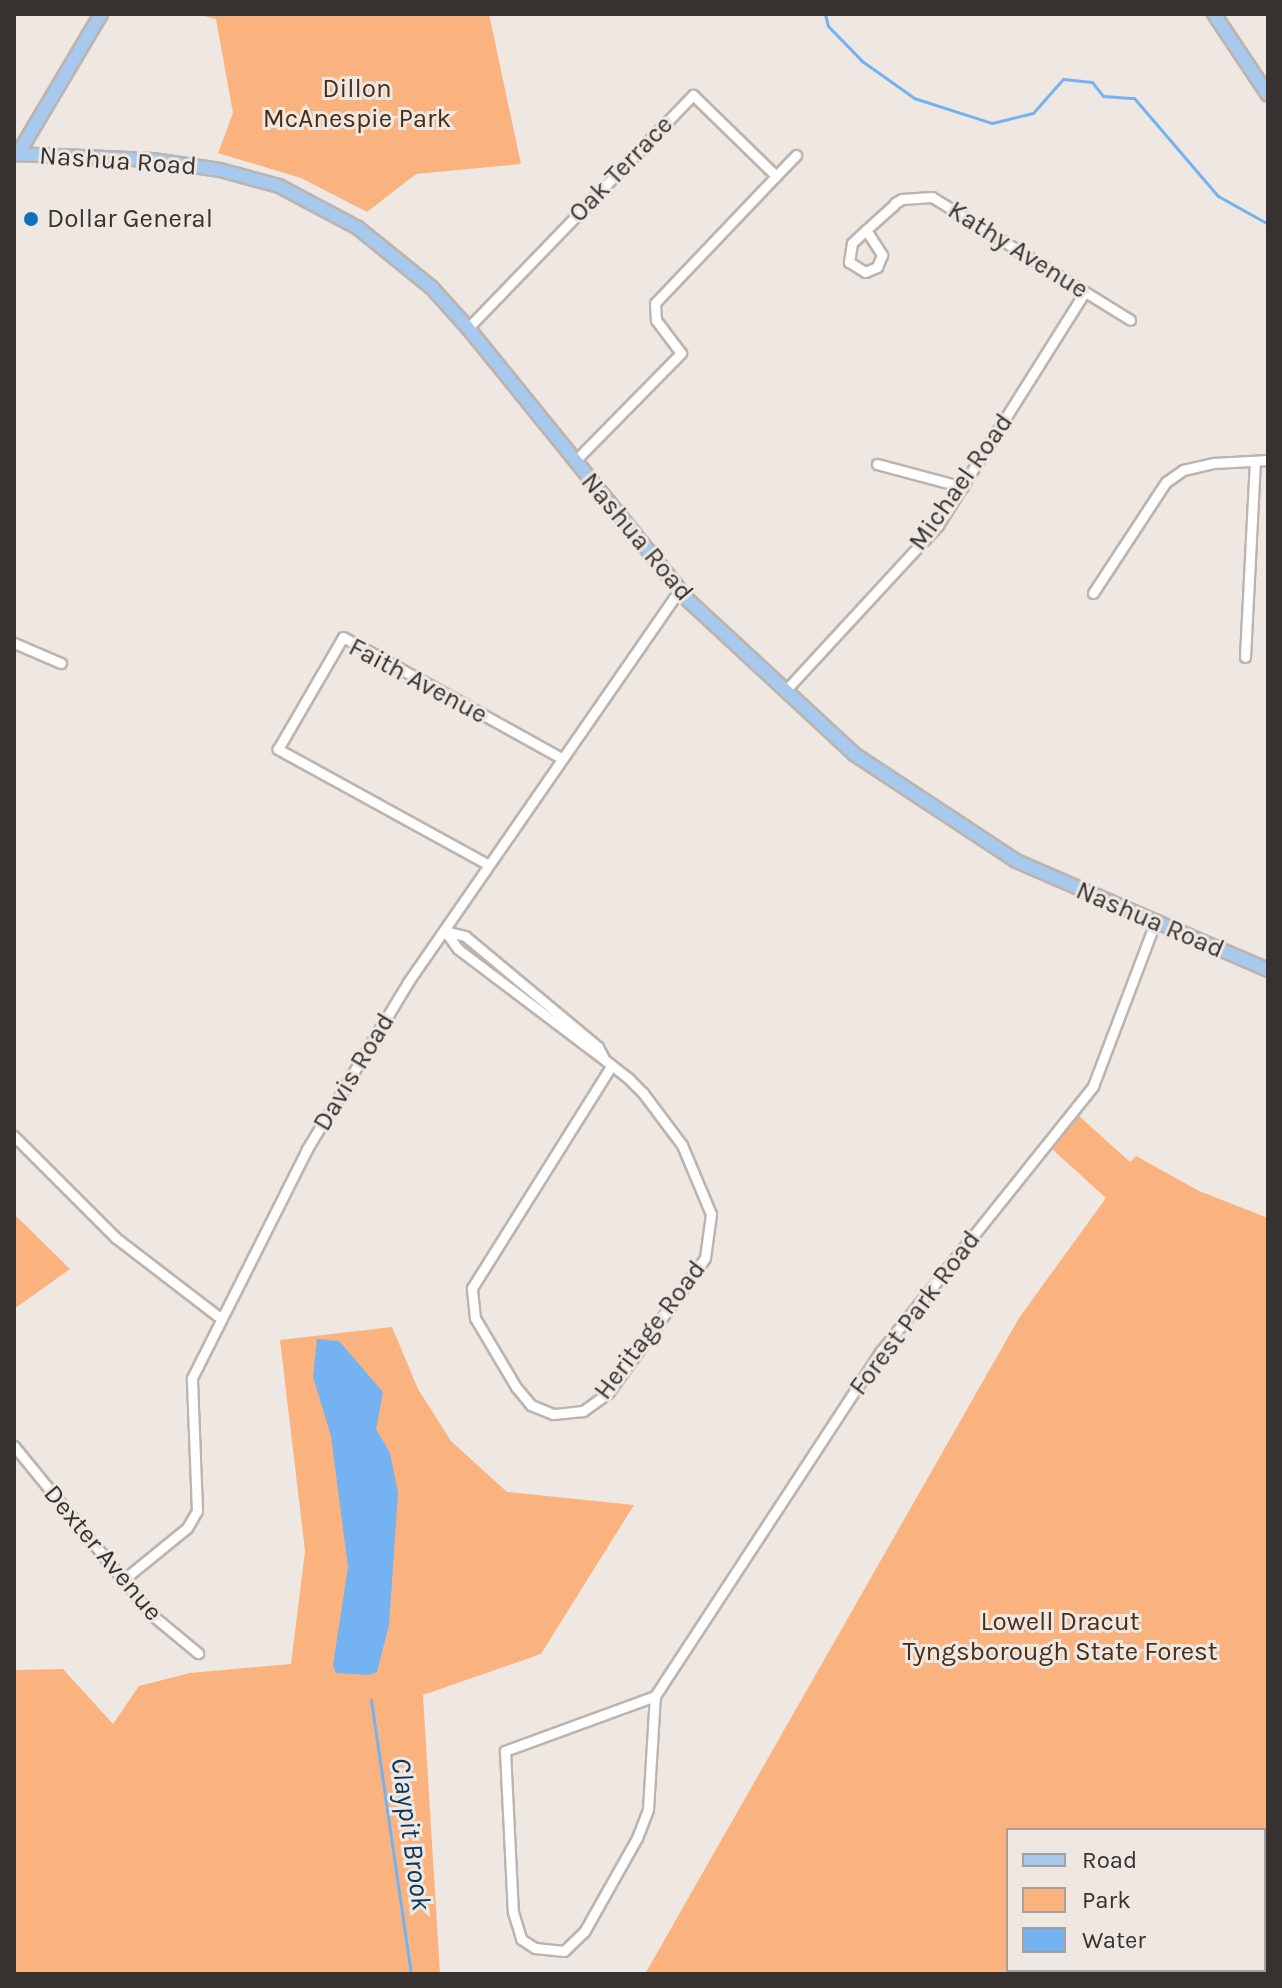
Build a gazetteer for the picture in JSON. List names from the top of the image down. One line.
{"streets":{"main road":["Nashua Road"],"street":["Oak Terrace","Kathy Avenue","Michael Road","Faith Avenue","Davis Road","Forest Park Road","Heritage Road","Dexter Avenue"]},"crossings":[["Nashua Road","Oak Terrace"],["Nashua Road","Michael Road"],["Nashua Road","Davis Road"],["Nashua Road","Forest Park Road"],["Kathy Avenue","Michael Road"],["Faith Avenue","Davis Road"],["Davis Road","Heritage Road"],["Davis Road","Dexter Avenue"]],"water":["Claypit Brook"],"parks":["Dillon McAnespie Park","Lowell Dracut Tyngsborough State Forest"],"places":["Dollar General"],"legend":["Road","Park","Water"]}
